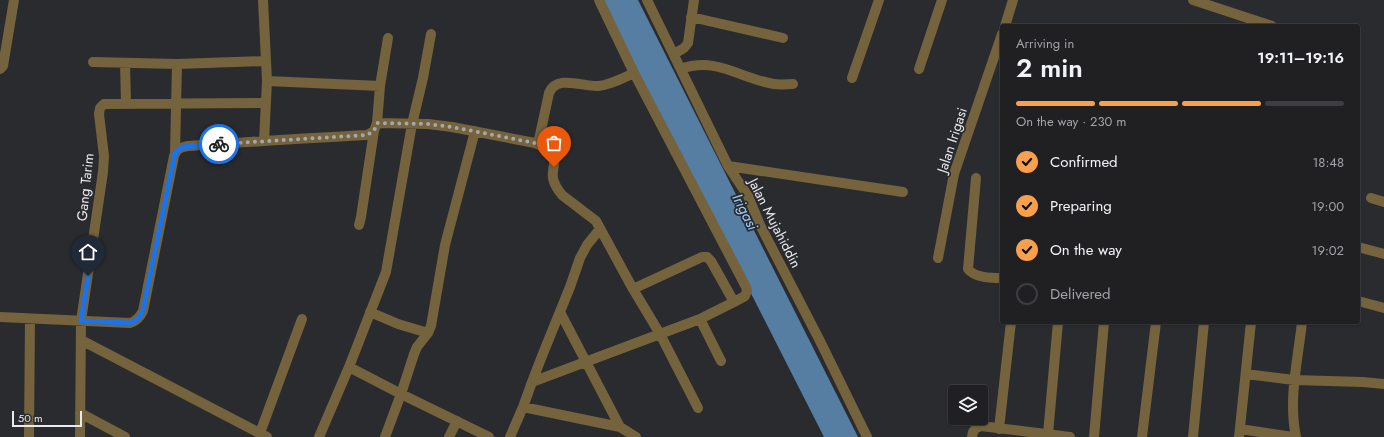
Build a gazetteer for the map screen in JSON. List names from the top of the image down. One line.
{"streets":{"street":["Jalan Irigasi","Gang Tarim","Jalan Mujahiddin"]},"water":["Irigasi"],"scale_bar":"50 m","page":{"heading":["2 min","Arriving in","19:11–19:16"],"bar":"On the way · 230 m","list":[["Confirmed","18:48"],["Preparing","19:00"],["On the way","19:02"],"Delivered"],"scale":"50 m"}}
